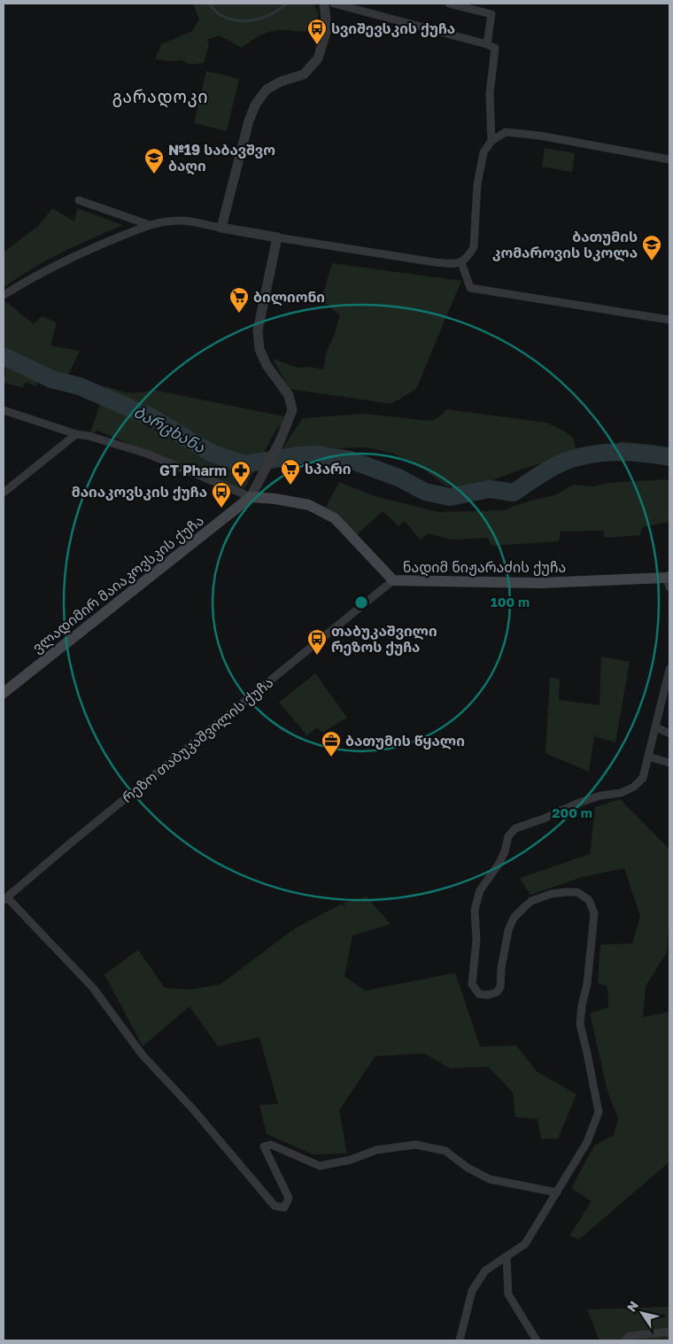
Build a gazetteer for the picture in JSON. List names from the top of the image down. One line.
{"streets":{"main road":["ნადიმ ნიჟარაძის ქუჩა","ვლადიმირ მაიაკოვსკის ქუჩა"],"street":["რეზო თაბუკაშვილის ქუჩა"]},"crossings":[["ნადიმ ნიჟარაძის ქუჩა","ვლადიმირ მაიაკოვსკის ქუჩა"],["ნადიმ ნიჟარაძის ქუჩა","რეზო თაბუკაშვილის ქუჩა"]],"districts":["გარადოკი"],"water":["ბარცხანა"],"places":{"bus stop":["სვიშევსკის ქუჩა","მაიაკოვსკის ქუჩა","თაბუკაშვილი რეზოს ქუჩა"],"school or university":["№19 საბავშვო ბაღი","ბათუმის კომაროვის სკოლა"],"supermarket":["ბილიონი","სპარი"],"pharmacy":["GT Pharm"],"office":["ბათუმის წყალი"]},"north":"top left","rings":["100 m","200 m"]}
